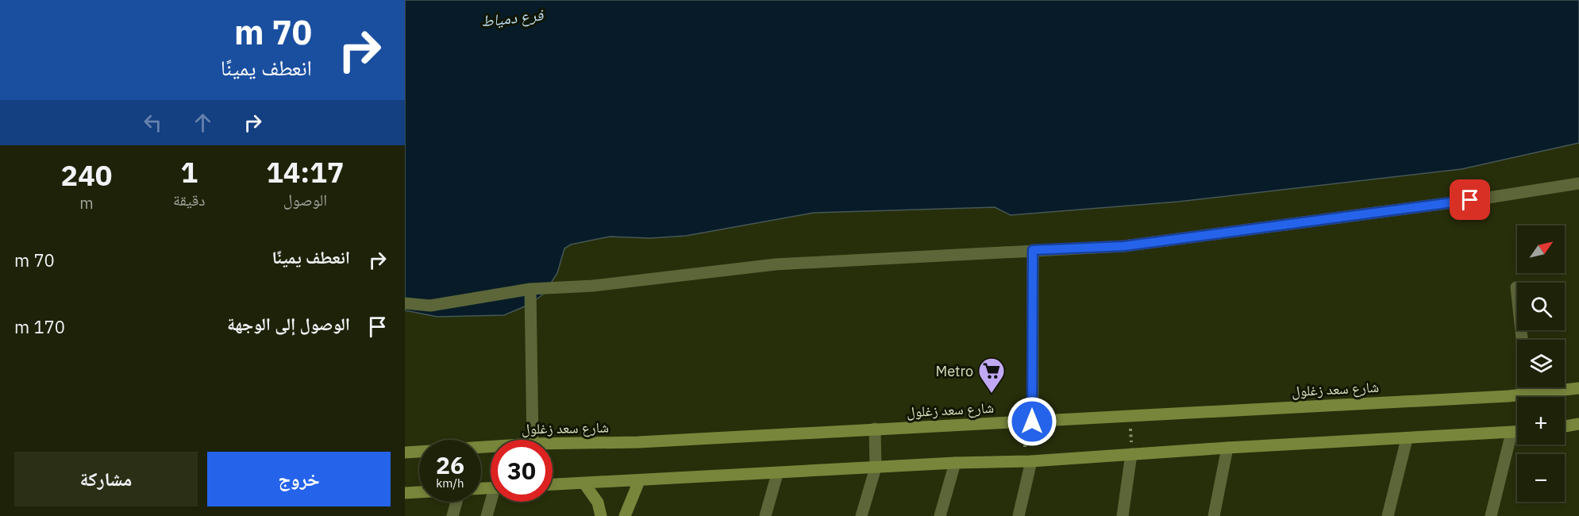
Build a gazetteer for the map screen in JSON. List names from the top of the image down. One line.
{"streets":{"main road":["شارع سعد زغلول"]},"water":["فرع دمياط"],"places":{"supermarket":["Metro"]},"north":"top right","page":{"turn":["70 m","انعطف يمينًا"],"eta":["14:17","الوصول","1","دقيقة","240","m"],"map_buttons":["+","−"],"list":[{"name":"انعطف يمينًا","value":"70 m"},{"name":"الوصول إلى الوجهة","value":"170 m"}],"speed":"26 km/h","limit":"30","buttons":["خروج","مشاركة"]}}
